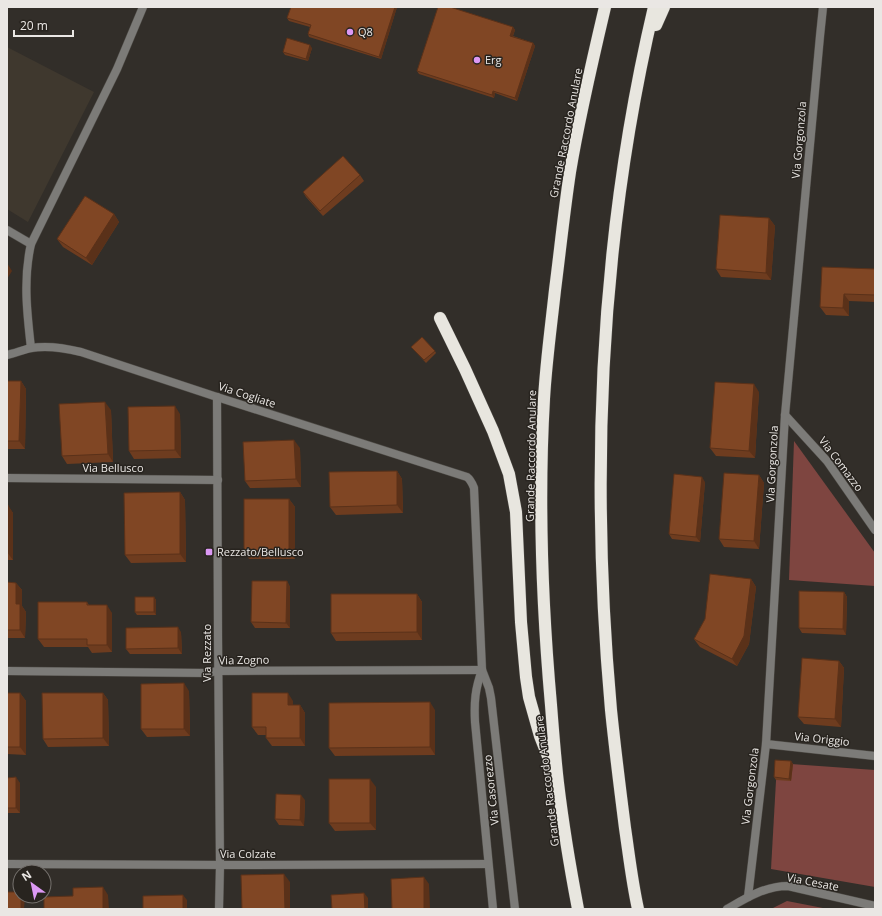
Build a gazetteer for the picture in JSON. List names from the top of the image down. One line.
{"streets":{"highway":["Grande Raccordo Anulare"],"street":["Via Gorgonzola","Via Cogliate","Via Comazzo","Via Bellusco","Via Rezzato","Via Zogno","Via Origgio","Via Casorezzo","Via Colzate","Via Cesate"]},"crossings":[["Via Gorgonzola","Via Comazzo"],["Via Gorgonzola","Via Origgio"],["Via Gorgonzola","Via Cesate"],["Via Cogliate","Via Rezzato"],["Via Cogliate","Via Casorezzo"],["Via Bellusco","Via Rezzato"],["Via Rezzato","Via Zogno"],["Via Rezzato","Via Colzate"],["Via Zogno","Via Casorezzo"],["Via Casorezzo","Via Colzate"]],"places":{"other":["Q8","Erg"],"transit":["Rezzato/Bellusco"]},"scale_bar":"20 m","north":"top left"}
